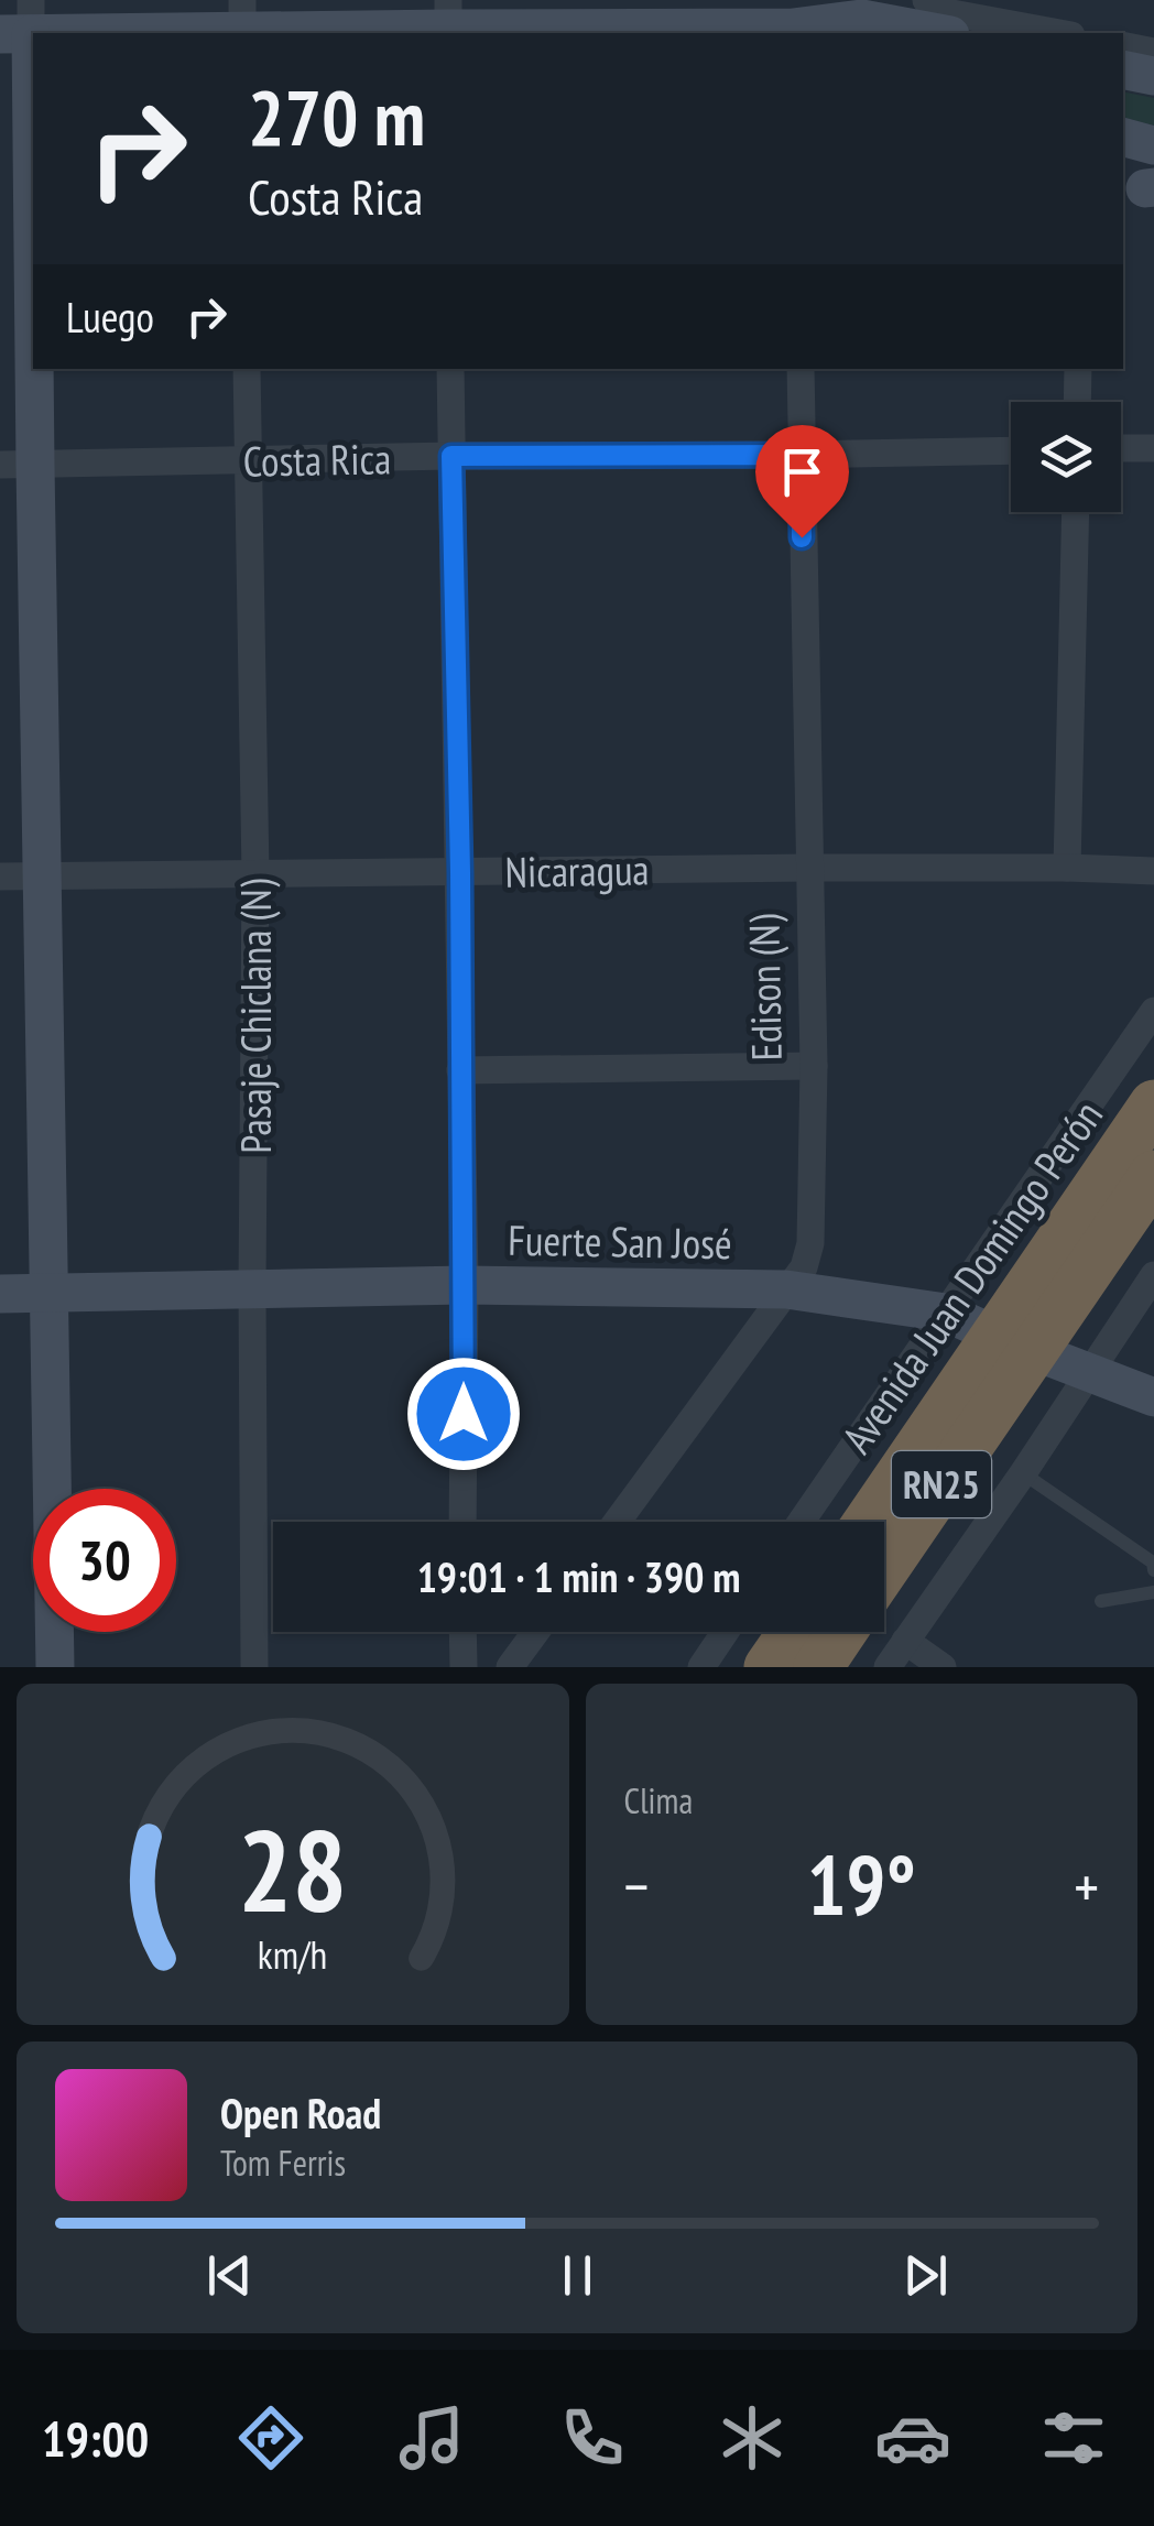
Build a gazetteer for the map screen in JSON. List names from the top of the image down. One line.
{"streets":{"highway":["Avenida Juan Domingo Perón","RN25"],"street":["Costa Rica","Nicaragua","Edison (N)","Pasaje Chiclana (N)","Fuerte San José"]},"crossings":[["Costa Rica","Edison (N)"],["Costa Rica","Pasaje Chiclana (N)"],["Nicaragua","Edison (N)"],["Nicaragua","Pasaje Chiclana (N)"],["Edison (N)","Fuerte San José"],["Pasaje Chiclana (N)","Fuerte San José"],["Fuerte San José","Avenida Juan Domingo Perón"]],"page":{"turn":["270 m","Costa Rica"],"then":"Luego","limit":"30","trip":"19:01 · 1 min · 390 m","tile":"Clima","heat":["−","19°","+"],"song":["Open Road","Tom Ferris"],"tabs":"19:00","gauge":["28","km/h"]}}
